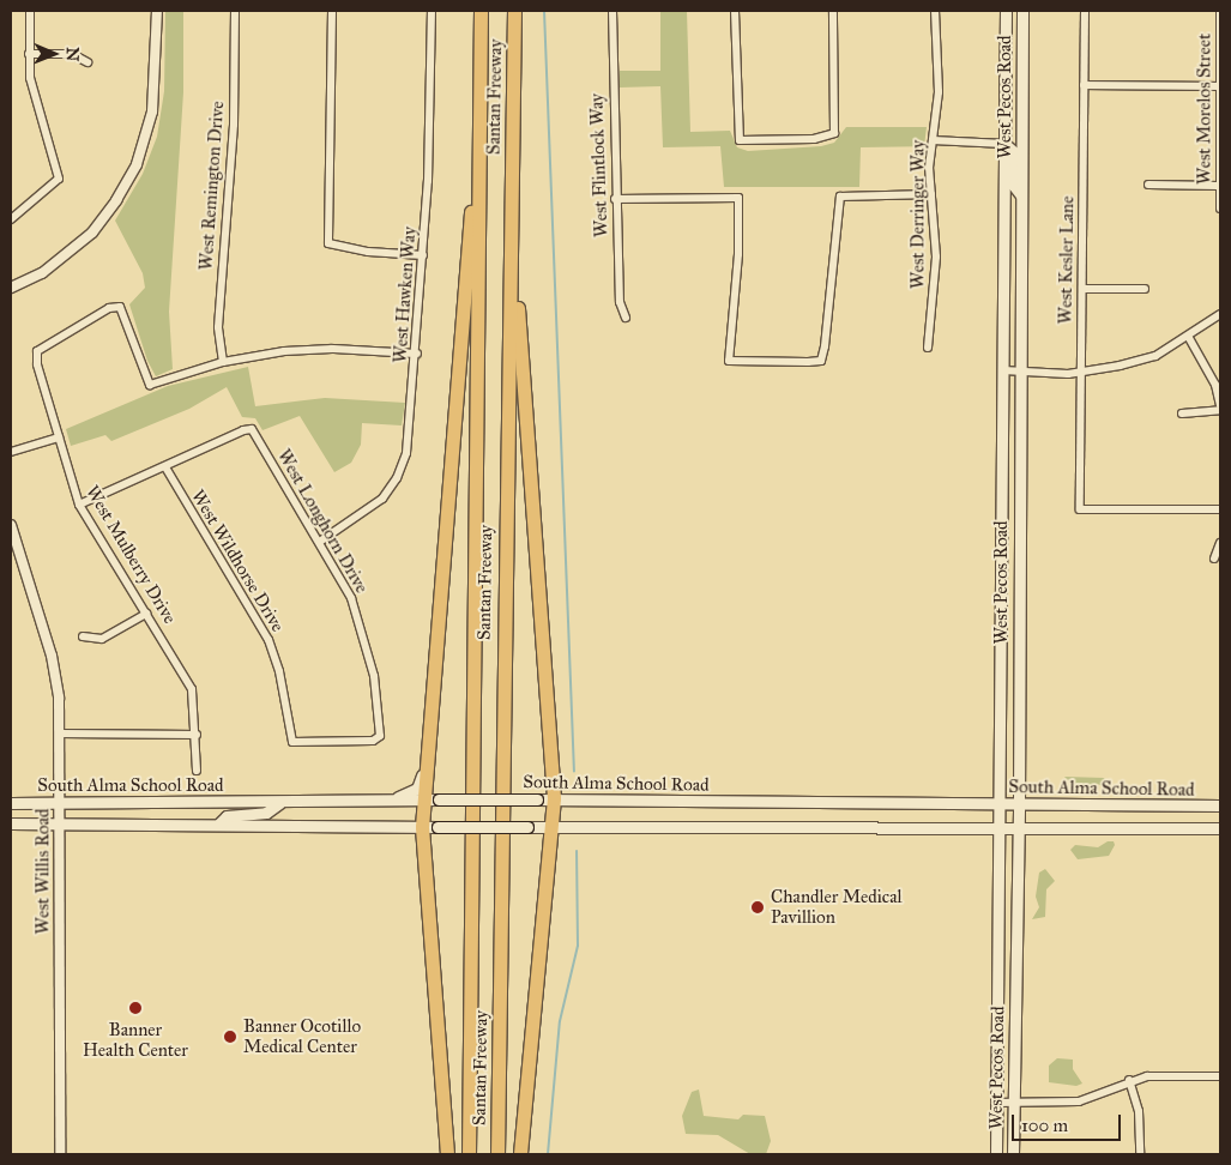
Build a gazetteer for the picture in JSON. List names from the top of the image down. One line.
{"streets":{"highway":["Santan Freeway"],"main road":["West Pecos Road","South Alma School Road"],"street":["West Morelos Street","West Flintlock Way","West Remington Drive","West Derringer Way","West Kesler Lane","West Hawken Way","West Longhorn Drive","West Mulberry Drive","West Wildhorse Drive","West Willis Road"]},"crossings":[["West Pecos Road","South Alma School Road"],["West Remington Drive","West Mulberry Drive"],["West Hawken Way","West Longhorn Drive"],["West Longhorn Drive","West Wildhorse Drive"],["South Alma School Road","West Willis Road"]],"places":["Chandler Medical Pavillion","Banner Health Center","Banner Ocotillo Medical Center"],"scale_bar":"100 m","north":"right"}
